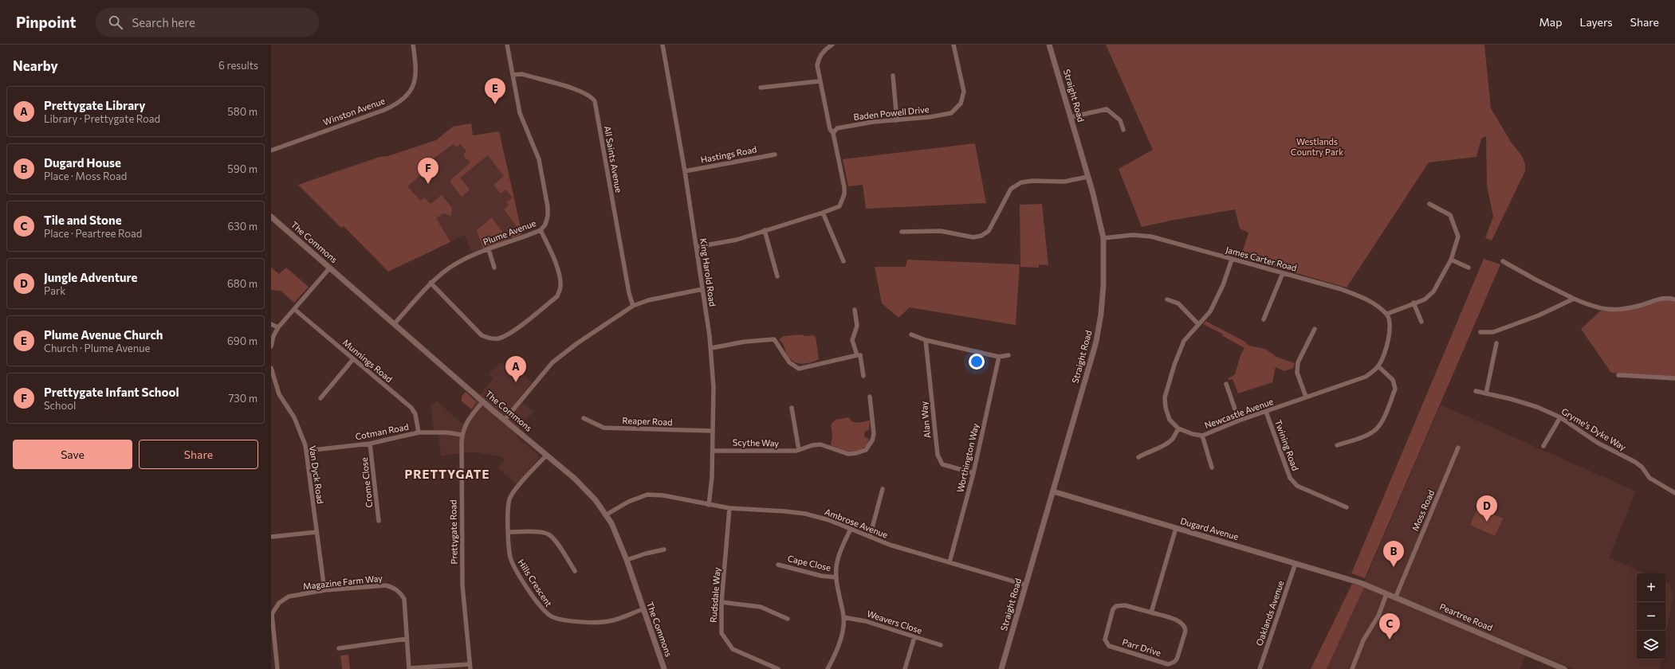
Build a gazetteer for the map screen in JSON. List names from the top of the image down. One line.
{"streets":{"street":["Straight Road","Winston Avenue","Baden Powell Drive","Hastings Road","All Saints Avenue","Plume Avenue","The Commons","James Carter Road","King Harold Road","Munnings Road","Newcastle Avenue","Alan Way","Reaper Road","Gryme's Dyke Way","Cotman Road","Scythe Way","Twining Road","Worthington Way","Van Dyck Road","Crome Close","Moss Road","Ambrose Avenue","Dugard Avenue","Prettygate Road","Cape Close","Magazine Farm Way","Hills Crescent","Rudsdale Way","Oaklands Avenue","Peartree Road","Weavers Close","Parr Drive"]},"crossings":[["Straight Road","James Carter Road"],["Straight Road","Ambrose Avenue"],["Straight Road","Dugard Avenue"],["Hastings Road","King Harold Road"],["All Saints Avenue","Plume Avenue"],["Plume Avenue","The Commons"],["The Commons","Ambrose Avenue"],["The Commons","Prettygate Road"],["The Commons","Hills Crescent"],["James Carter Road","Newcastle Avenue"],["King Harold Road","Reaper Road"],["King Harold Road","Scythe Way"],["King Harold Road","Ambrose Avenue"],["Munnings Road","Cotman Road"],["Newcastle Avenue","Twining Road"],["Alan Way","Worthington Way"],["Cotman Road","Van Dyck Road"],["Cotman Road","Crome Close"],["Cotman Road","Prettygate Road"],["Worthington Way","Ambrose Avenue"],["Van Dyck Road","Magazine Farm Way"],["Moss Road","Peartree Road"],["Ambrose Avenue","Rudsdale Way"],["Dugard Avenue","Oaklands Avenue"],["Dugard Avenue","Peartree Road"],["Prettygate Road","Magazine Farm Way"]],"districts":["PRETTYGATE"],"parks":["Westlands Country Park"],"page":{"header":"Pinpoint","search":"Search here","nav":["Map","Layers","Share"],"heading":["Nearby","6 results"],"pins":["E","F","A","D","B","C"],"list":[{"mark":"A","name":"Prettygate Library","note":"Library · Prettygate Road","value":"580 m"},{"mark":"B","name":"Dugard House","note":"Place · Moss Road","value":"590 m"},{"mark":"C","name":"Tile and Stone","note":"Place · Peartree Road","value":"630 m"},{"mark":"D","name":"Jungle Adventure","note":"Park","value":"680 m"},{"mark":"E","name":"Plume Avenue Church","note":"Church · Plume Avenue","value":"690 m"},{"mark":"F","name":"Prettygate Infant School","note":"School","value":"730 m"}],"buttons":["Save","Share"],"map_buttons":["+","−"]}}
